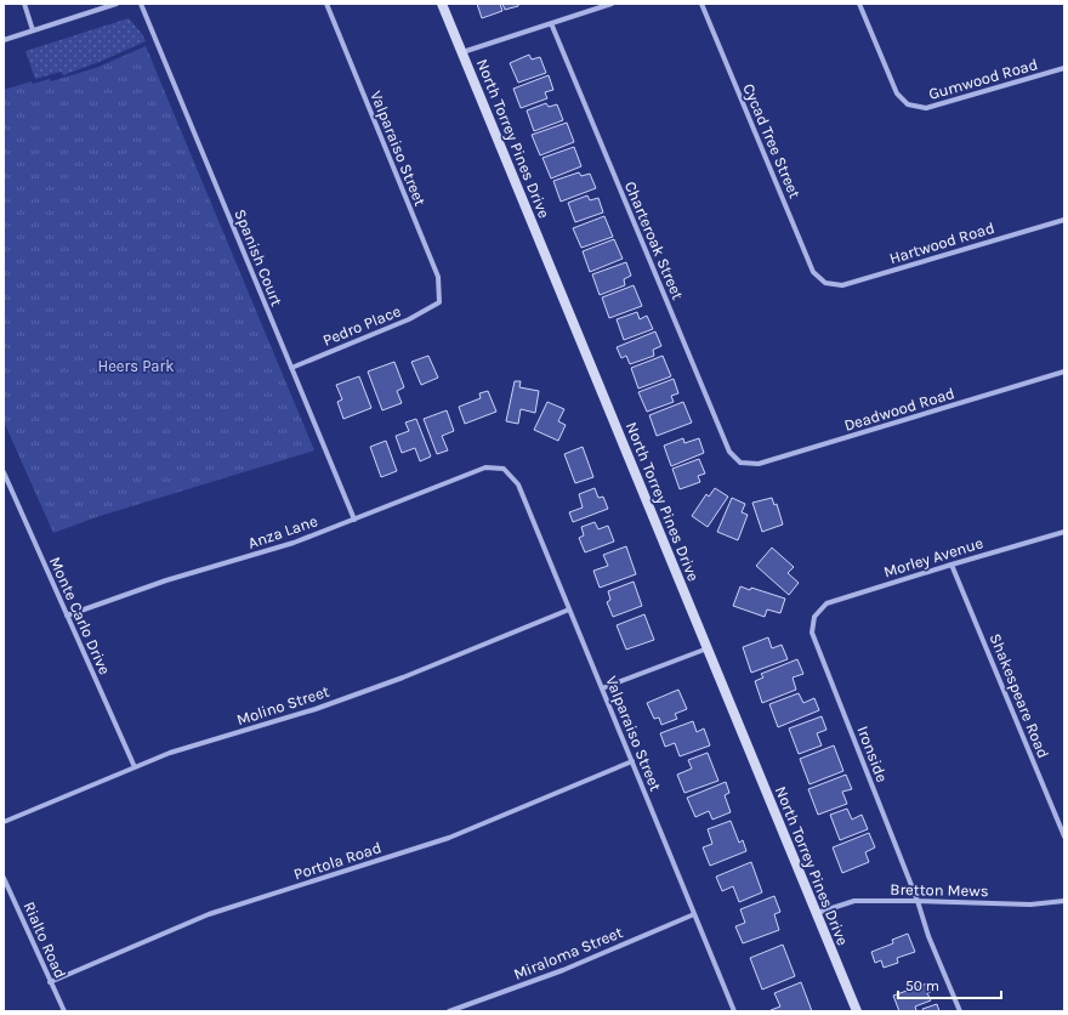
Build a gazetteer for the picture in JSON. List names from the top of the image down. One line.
{"streets":{"main road":["North Torrey Pines Drive"],"street":["Gumwood Road","Cycad Tree Street","Valparaiso Street","Charteroak Street","Hartwood Road","Spanish Court","Pedro Place","Deadwood Road","Anza Lane","Morley Avenue","Monte Carlo Drive","Shakespeare Road","Molino Street","Ironside","Portola Road","Bretton Mews","Rialto Road","Miraloma Street"]},"crossings":[["North Torrey Pines Drive","Bretton Mews"],["Cycad Tree Street","Hartwood Road"],["Valparaiso Street","Pedro Place"],["Valparaiso Street","Anza Lane"],["Valparaiso Street","Molino Street"],["Valparaiso Street","Portola Road"],["Valparaiso Street","Miraloma Street"],["Charteroak Street","Deadwood Road"],["Spanish Court","Pedro Place"],["Spanish Court","Anza Lane"],["Anza Lane","Monte Carlo Drive"],["Morley Avenue","Shakespeare Road"],["Morley Avenue","Ironside"],["Monte Carlo Drive","Molino Street"],["Ironside","Bretton Mews"],["Portola Road","Rialto Road"]],"parks":["Heers Park"],"scale_bar":"50 m"}
